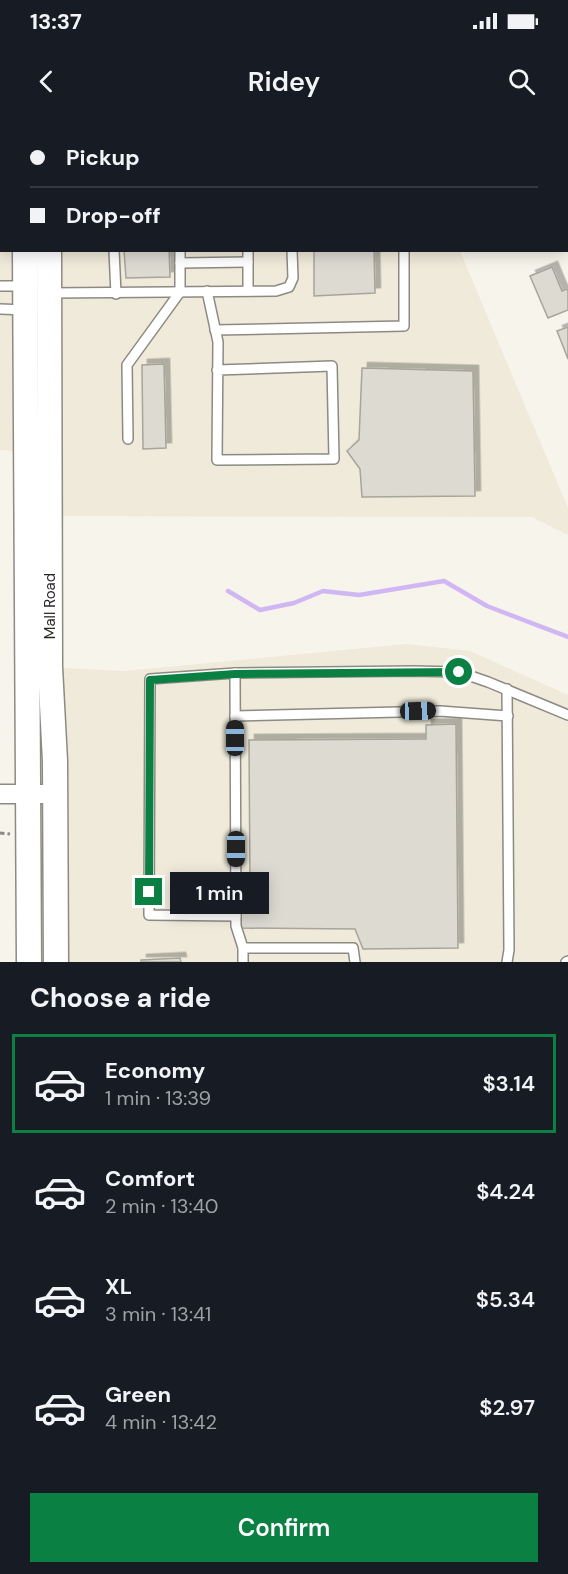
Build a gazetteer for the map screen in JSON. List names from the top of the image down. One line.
{"streets":{"main road":["Mall Road"]},"page":{"status":"13:37","header":"Ridey","banner":["Pickup","Drop-off"],"bubble":"1 min","heading":"Choose a ride","list":[{"name":"Economy","note":"1 min · 13:39","value":"$3.14"},{"name":"Comfort","note":"2 min · 13:40","value":"$4.24"},{"name":"XL","note":"3 min · 13:41","value":"$5.34"},{"name":"Green","note":"4 min · 13:42","value":"$2.97"}],"buttons":"Confirm"}}
